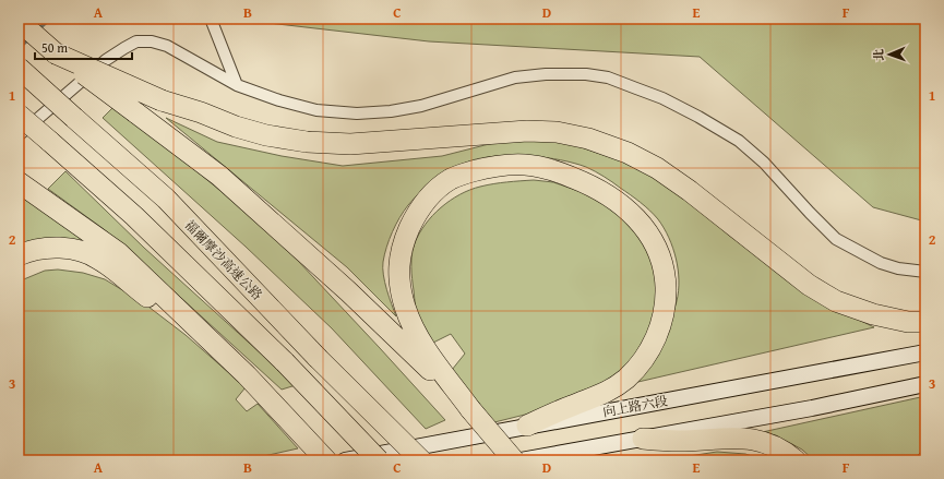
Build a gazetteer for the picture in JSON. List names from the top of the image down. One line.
{"streets":{"highway":["福爾摩沙高速公路"],"main road":["向上路六段"]},"scale_bar":"50 m","north":"left","grid":{"columns":["A","B","C","D","E","F"],"rows":["1","2","3"]}}
